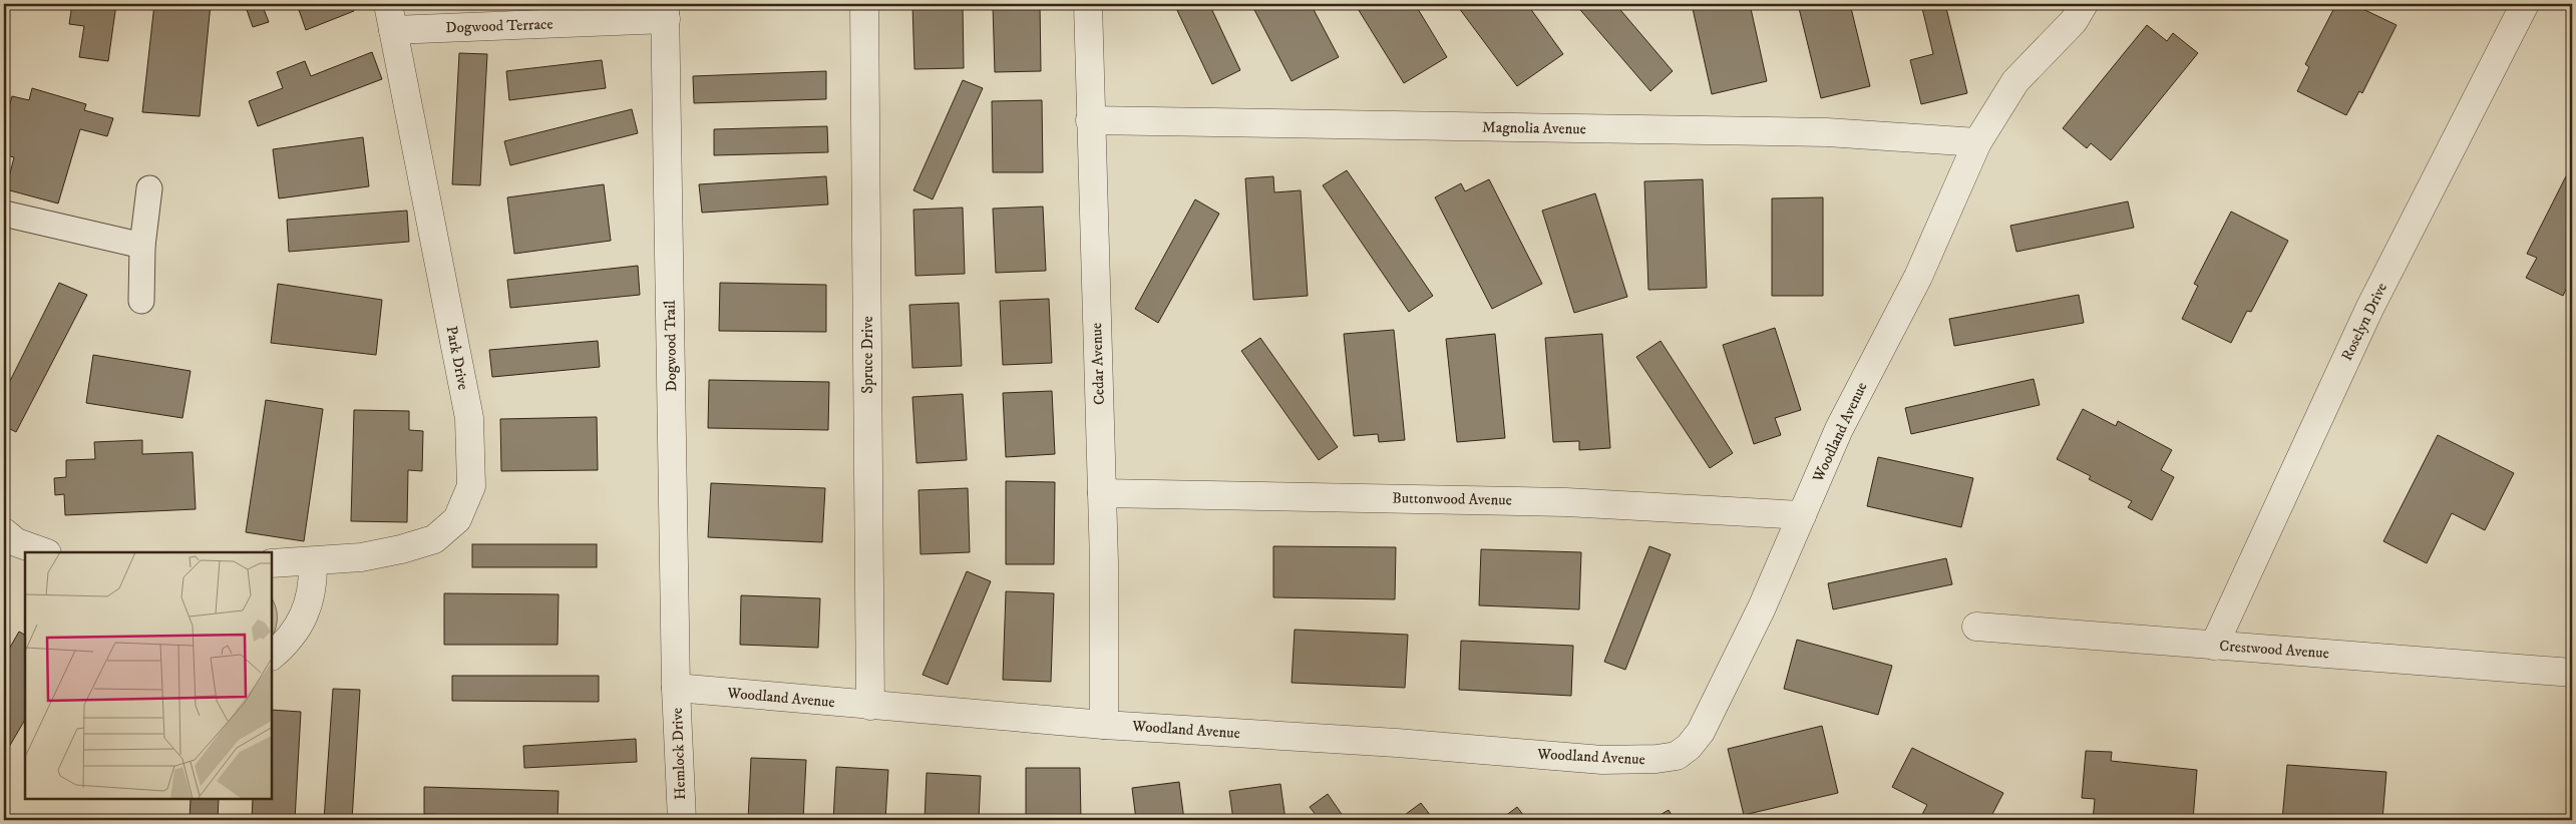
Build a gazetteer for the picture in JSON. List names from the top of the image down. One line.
{"streets":{"street":["Dogwood Terrace","Magnolia Avenue","Roselyn Drive","Dogwood Trail","Spruce Drive","Park Drive","Cedar Avenue","Woodland Avenue","Buttonwood Avenue","Crestwood Avenue","Hemlock Drive"]},"crossings":[["Dogwood Terrace","Dogwood Trail"],["Dogwood Terrace","Park Drive"],["Magnolia Avenue","Cedar Avenue"],["Magnolia Avenue","Woodland Avenue"],["Roselyn Drive","Crestwood Avenue"],["Dogwood Trail","Woodland Avenue"],["Dogwood Trail","Hemlock Drive"],["Spruce Drive","Woodland Avenue"],["Cedar Avenue","Woodland Avenue"],["Cedar Avenue","Buttonwood Avenue"],["Woodland Avenue","Buttonwood Avenue"],["Woodland Avenue","Hemlock Drive"]]}
